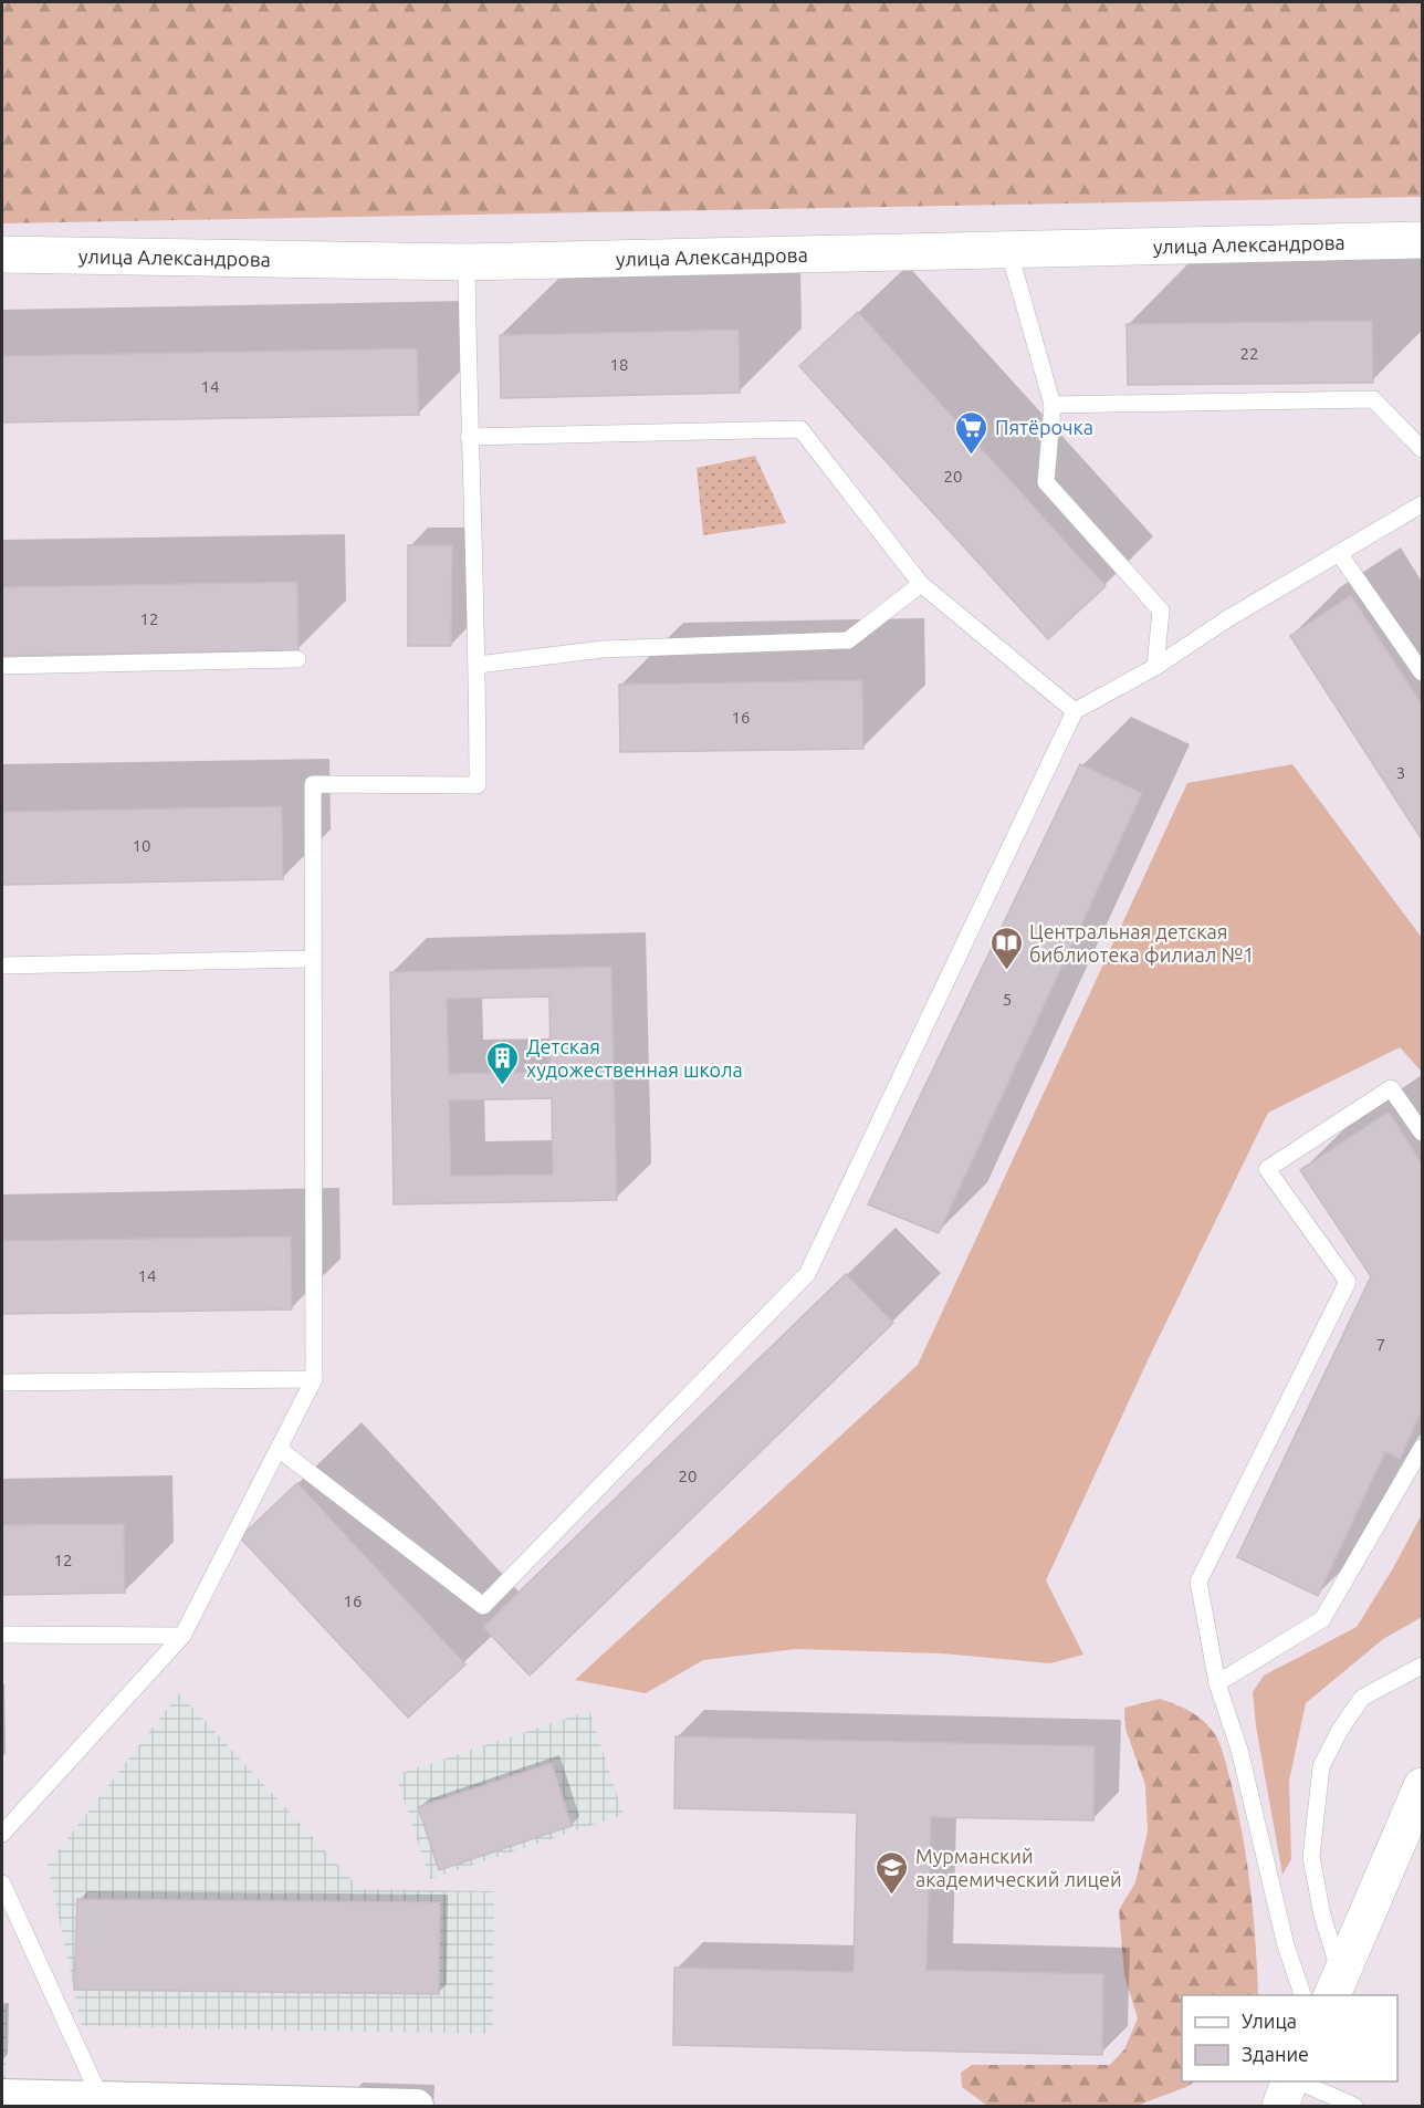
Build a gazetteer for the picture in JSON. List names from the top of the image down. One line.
{"streets":{"street":["улица Александрова"]},"places":{"supermarket":["Пятёрочка"],"library":["Центральная детская библиотека филиал №1"],"building":["Детская художественная школа"],"school or university":["Мурманский академический лицей"]},"house_numbers":["22","18","14","20","12","16","3","10","5","14","7","20","12","16"],"legend":["Улица","Здание"]}
